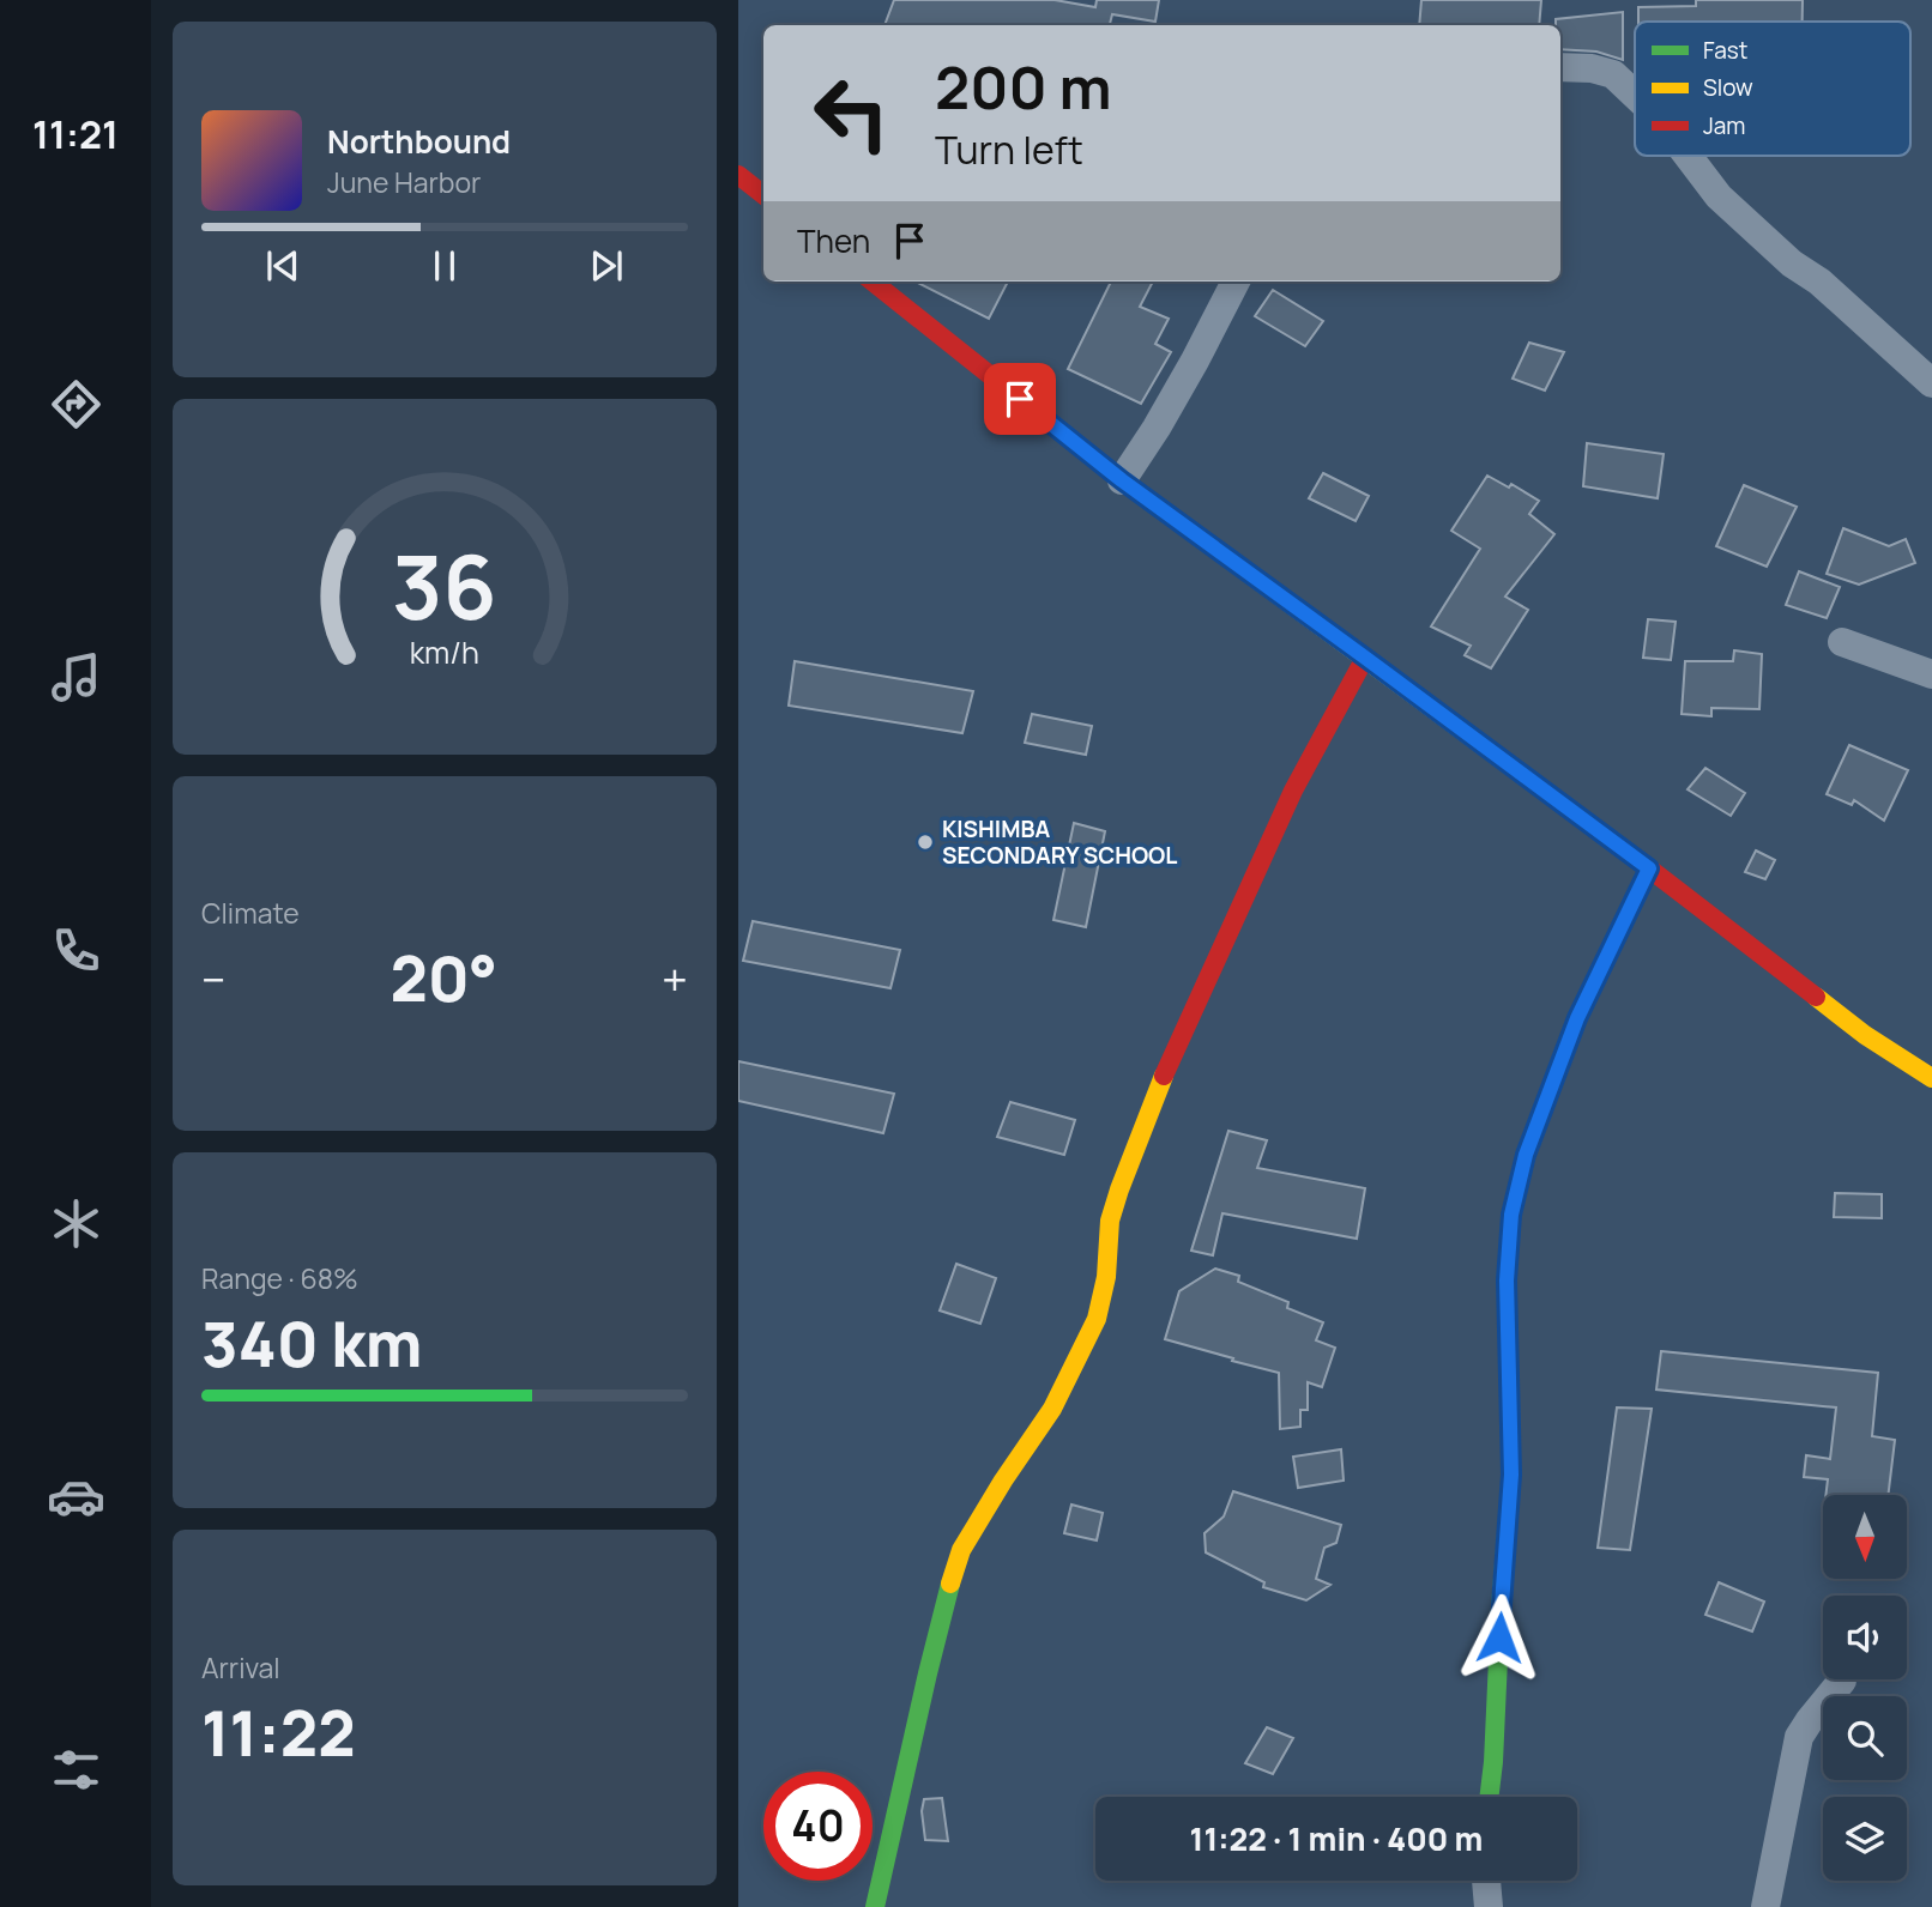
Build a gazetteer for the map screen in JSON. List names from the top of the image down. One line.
{"places":["KISHIMBA SECONDARY SCHOOL"],"legend":["Fast","Slow","Jam"],"north":"bottom","page":{"tabs":"11:21","turn":["200 m","Turn left"],"song":["Northbound","June Harbor"],"then":"Then","tile":["Climate",["Range · 68%","340 km"],["Arrival","11:22"]],"heat":["−","20°","+"],"limit":"40","trip":"11:22 · 1 min · 400 m","gauge":["36","km/h"]}}
